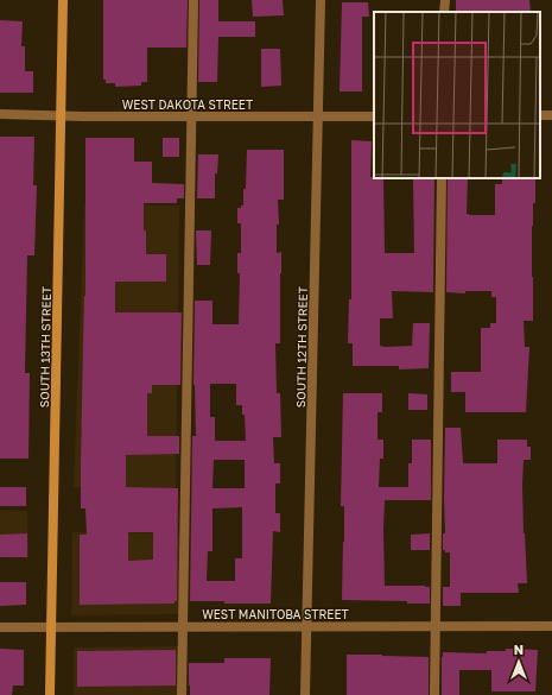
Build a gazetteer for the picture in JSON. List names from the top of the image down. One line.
{"streets":{"street":["WEST DAKOTA STREET","SOUTH 13TH STREET","SOUTH 12TH STREET","WEST MANITOBA STREET"]},"crossings":[["WEST DAKOTA STREET","SOUTH 13TH STREET"],["WEST DAKOTA STREET","SOUTH 12TH STREET"],["SOUTH 13TH STREET","WEST MANITOBA STREET"],["SOUTH 12TH STREET","WEST MANITOBA STREET"]],"north":"top"}
